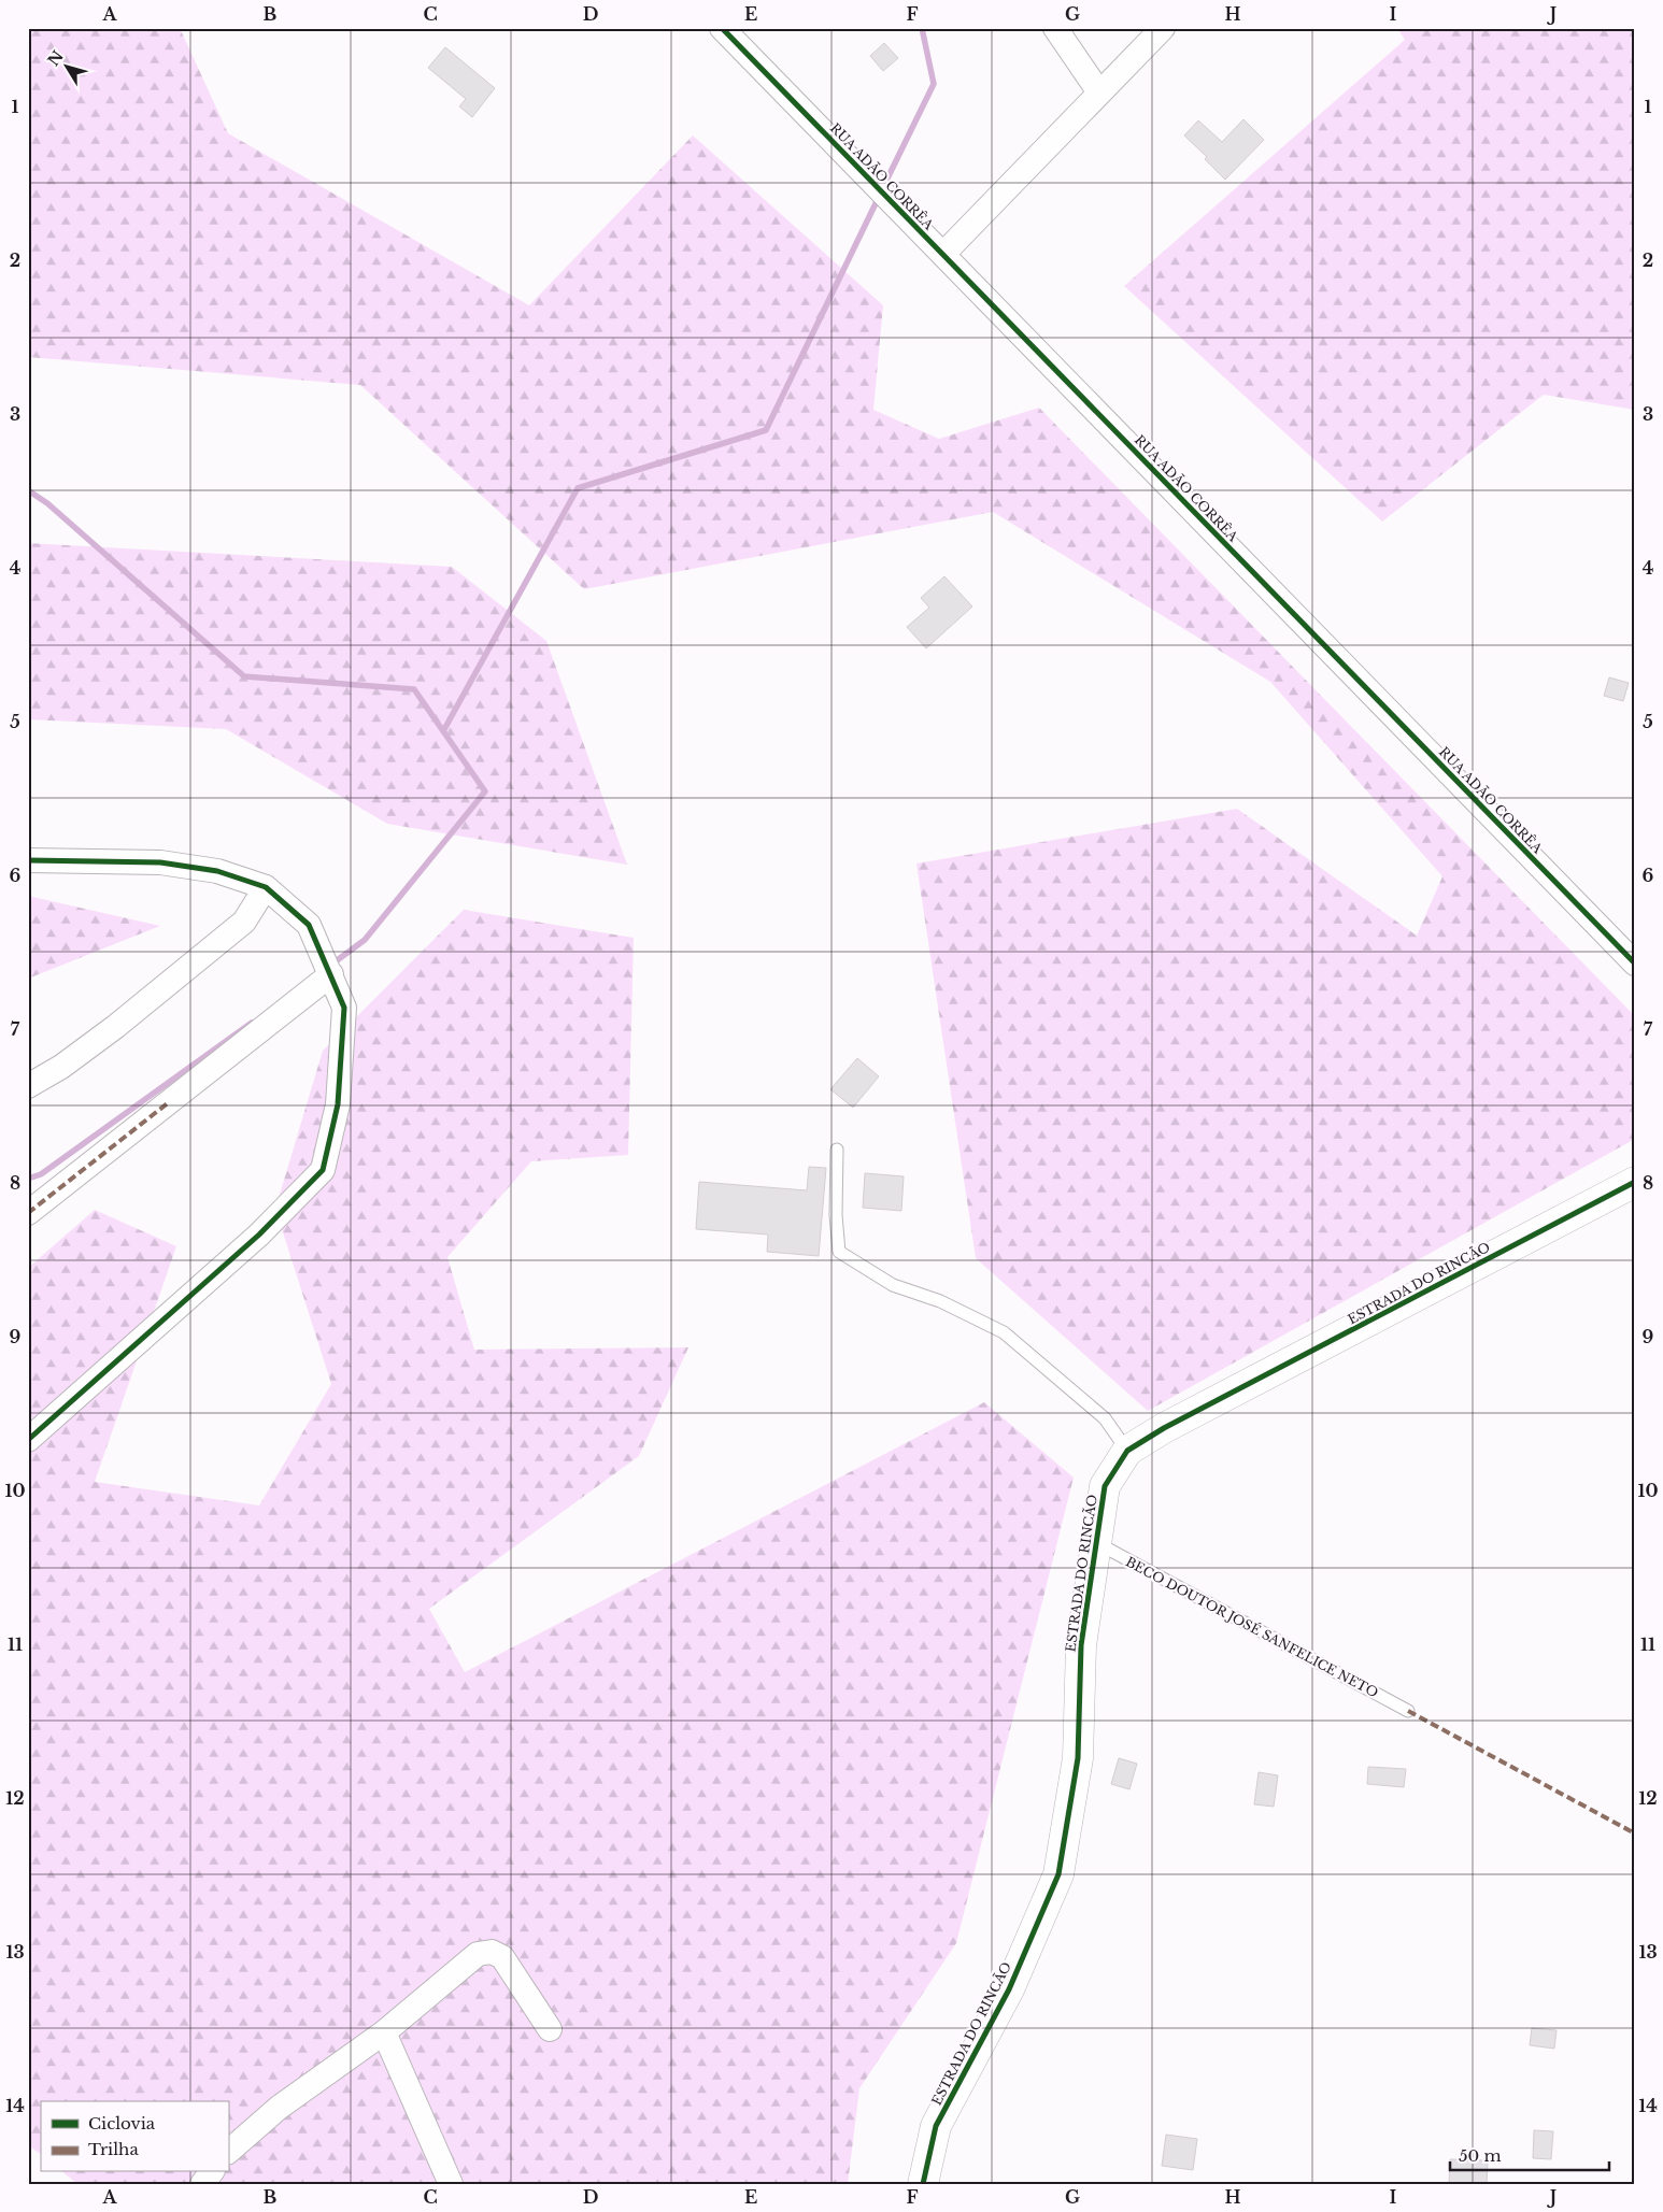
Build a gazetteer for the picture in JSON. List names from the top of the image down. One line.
{"streets":{"street":["RUA ADÃO CORRÊA","ESTRADA DO RINCÃO"],"lane":["BECO DOUTOR JOSÉ SANFELICE NETO"]},"crossings":[["ESTRADA DO RINCÃO","BECO DOUTOR JOSÉ SANFELICE NETO"]],"legend":["Ciclovia","Trilha"],"scale_bar":"50 m","north":"top left","grid":{"columns":["A","B","C","D","E","F","G","H","I","J"],"rows":["1","2","3","4","5","6","7","8","9","10","11","12","13","14"]}}
